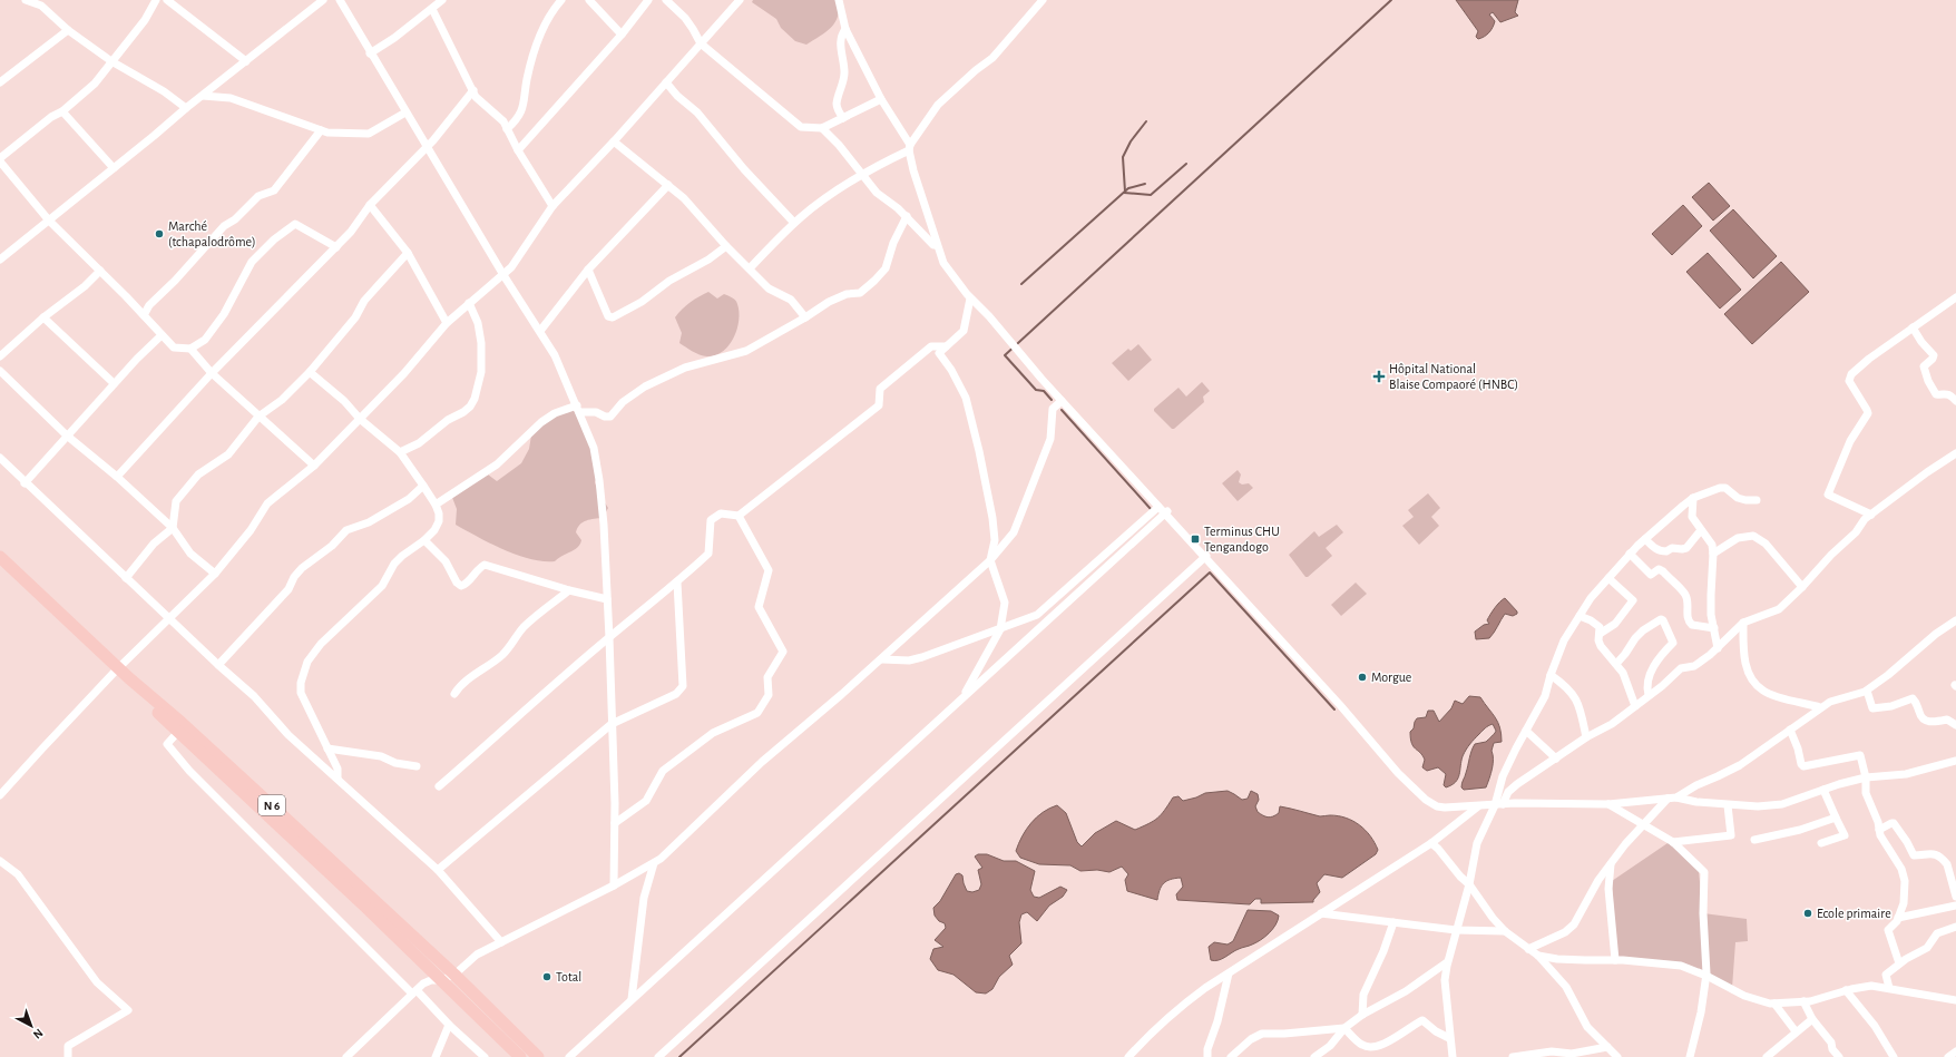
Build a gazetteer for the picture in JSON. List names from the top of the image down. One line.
{"streets":{"main road":["N 6"]},"places":{"other":["Marché (tchapalodrôme)","Morgue","Ecole primaire","Total"],"health":["Hôpital National Blaise Compaoré (HNBC)"],"transit":["Terminus CHU Tengandogo"]},"north":"bottom right"}
